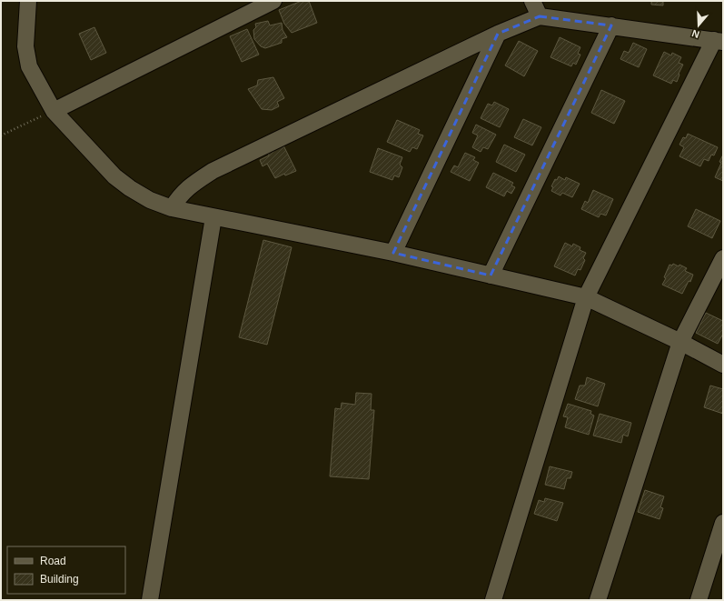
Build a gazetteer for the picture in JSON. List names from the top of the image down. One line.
{"legend":["Road","Building"],"north":"bottom"}
